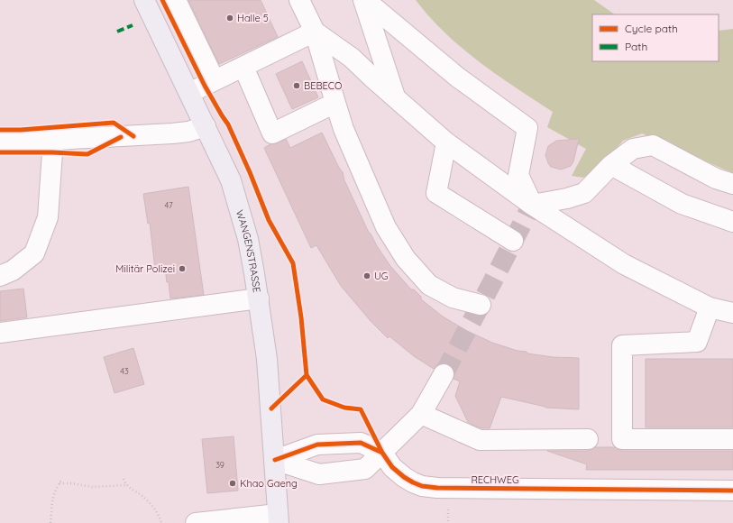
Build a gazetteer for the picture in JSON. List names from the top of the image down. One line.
{"streets":{"main road":["WANGENSTRASSE"],"street":["RECHWEG"]},"crossings":[["WANGENSTRASSE","RECHWEG"]],"places":["Halle 5","BEBECO","Militär Polizei","UG","Khao Gaeng"],"house_numbers":["47","43","39"],"legend":["Cycle path","Path"]}
